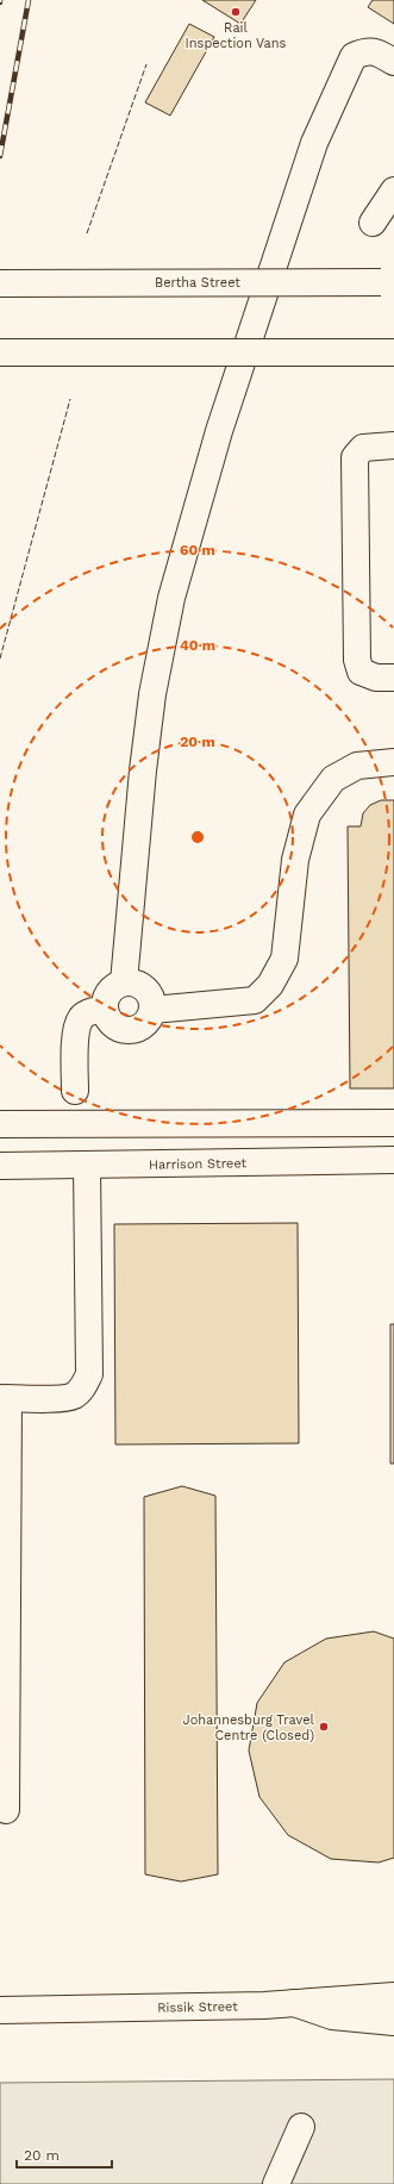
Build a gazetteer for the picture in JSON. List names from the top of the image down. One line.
{"streets":{"main road":["Bertha Street","Harrison Street","Rissik Street"]},"places":["Rail Inspection Vans","Johannesburg Travel Centre (Closed)"],"scale_bar":"20 m","rings":["60 m","40 m","20 m"]}
